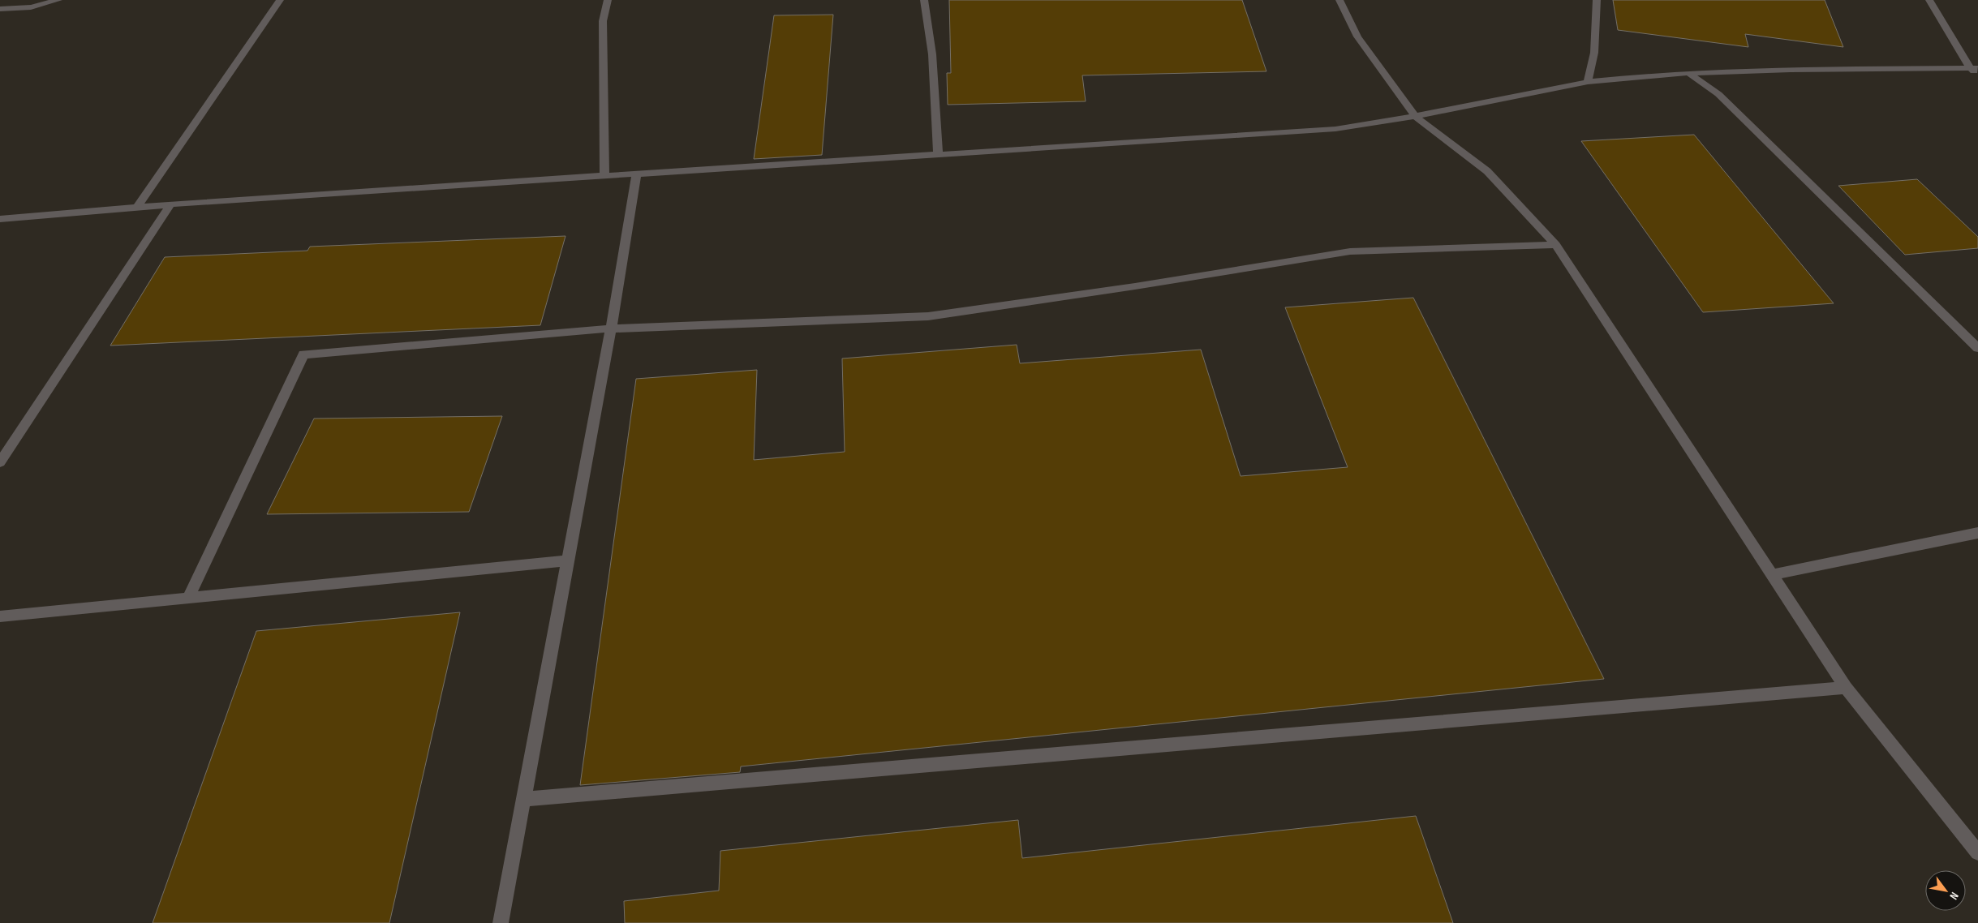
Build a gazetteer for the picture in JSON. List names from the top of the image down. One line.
{"north":"bottom right"}
